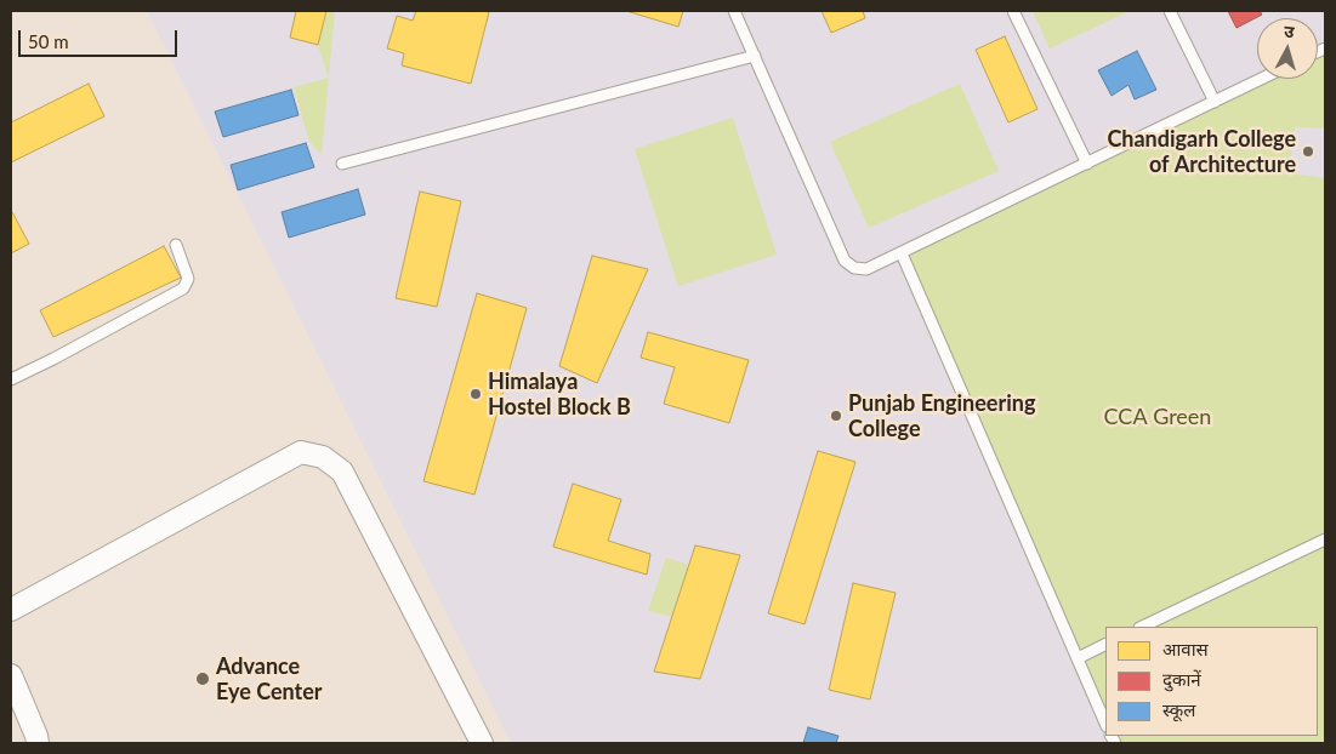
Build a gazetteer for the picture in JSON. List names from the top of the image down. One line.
{"parks":["CCA Green"],"places":["Chandigarh College of Architecture","Himalaya Hostel Block B","Punjab Engineering College","Advance Eye Center"],"legend":["आवास","दुकानें","स्कूल"],"scale_bar":"50 m","north":"top"}
